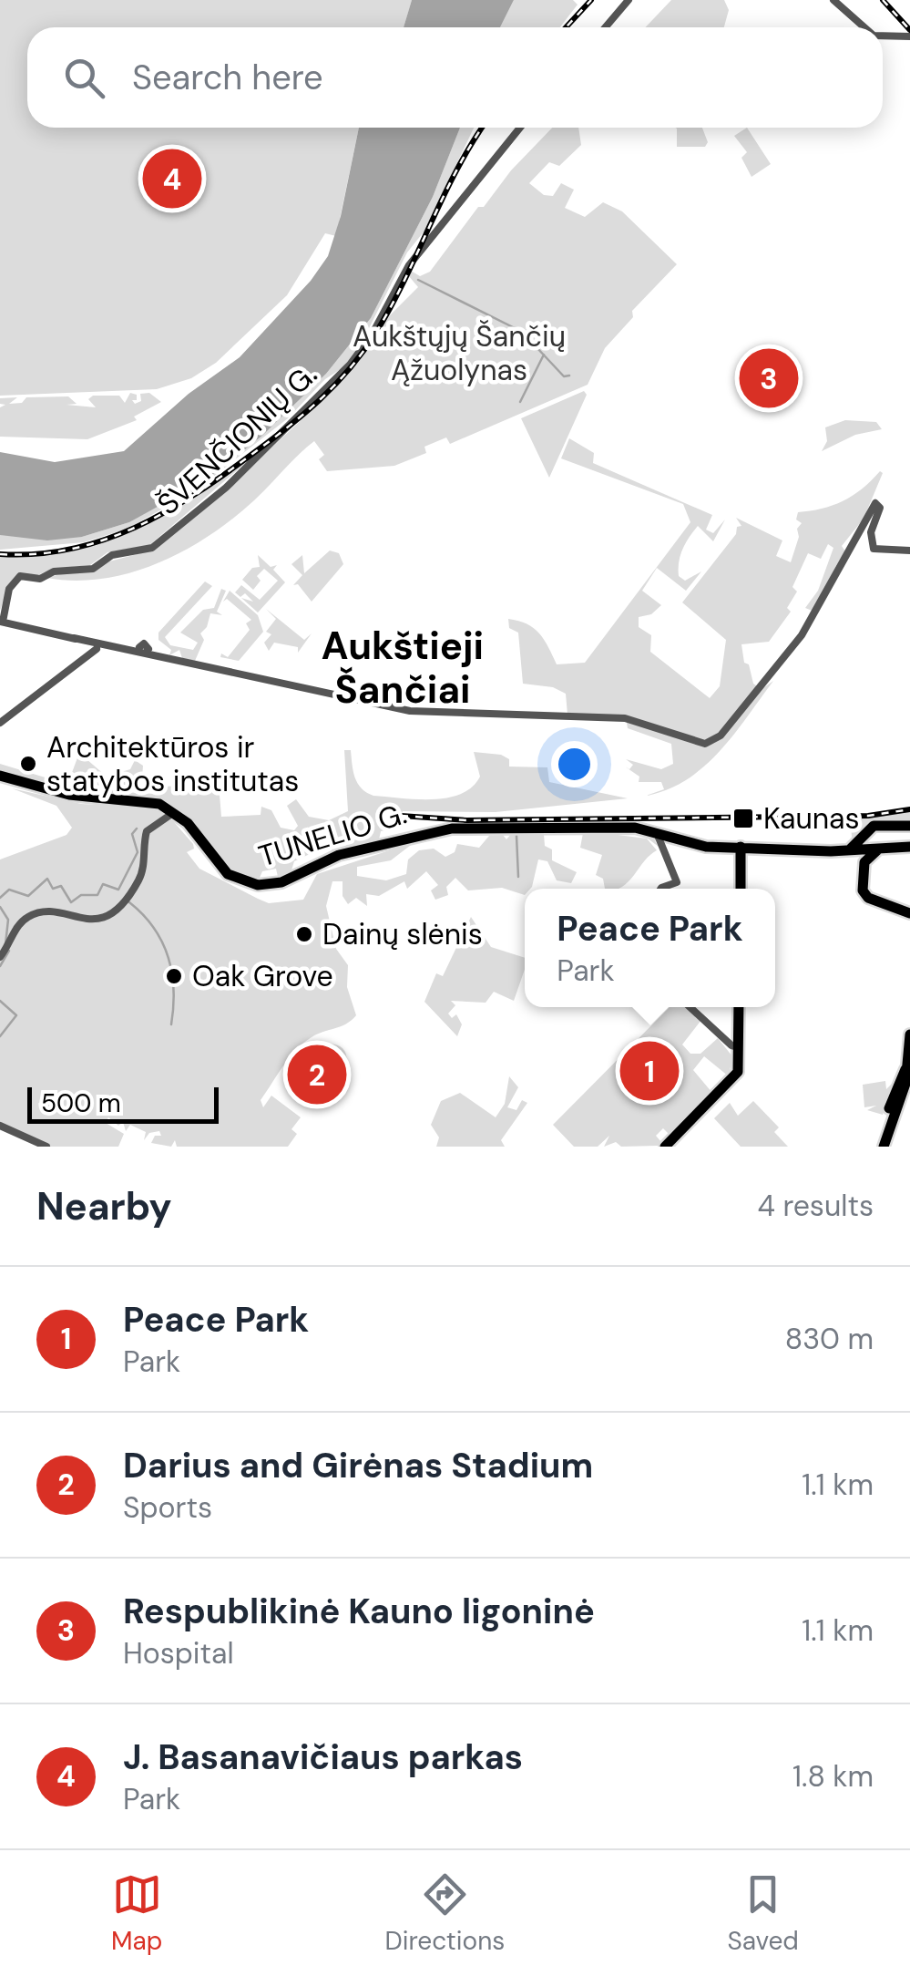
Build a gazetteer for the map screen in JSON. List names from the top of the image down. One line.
{"streets":{"main road":["TUNELIO G."],"street":["ŠVENČIONIŲ G."]},"districts":["Aukštieji Šančiai"],"parks":["Aukštųjų Šančių Ąžuolynas"],"places":{"other":["Architektūros ir statybos institutas","Dainų slėnis","Oak Grove"],"transit":["Kaunas"]},"scale_bar":"500 m","page":{"search":"Search here","pins":["4","3","1","2"],"popup":["Peace Park","Park"],"scale":"500 m","heading":["Nearby","4 results"],"list":[{"mark":"1","name":"Peace Park","note":"Park","value":"830 m"},{"mark":"2","name":"Darius and Girėnas Stadium","note":"Sports","value":"1.1 km"},{"mark":"3","name":"Respublikinė Kauno ligoninė","note":"Hospital","value":"1.1 km"},{"mark":"4","name":"J. Basanavičiaus parkas","note":"Park","value":"1.8 km"}],"nav":["Map","Directions","Saved"]}}
